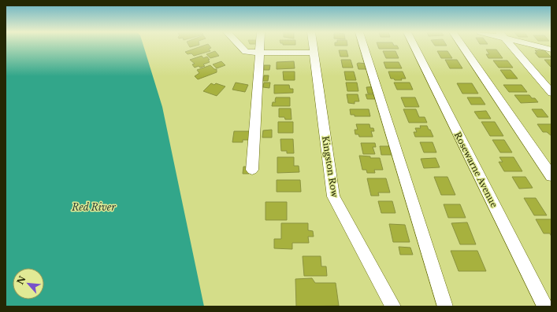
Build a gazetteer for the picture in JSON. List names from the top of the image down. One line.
{"streets":{"street":["Kingston Row","Rosewarne Avenue"]},"water":["Red River"],"north":"top left"}
